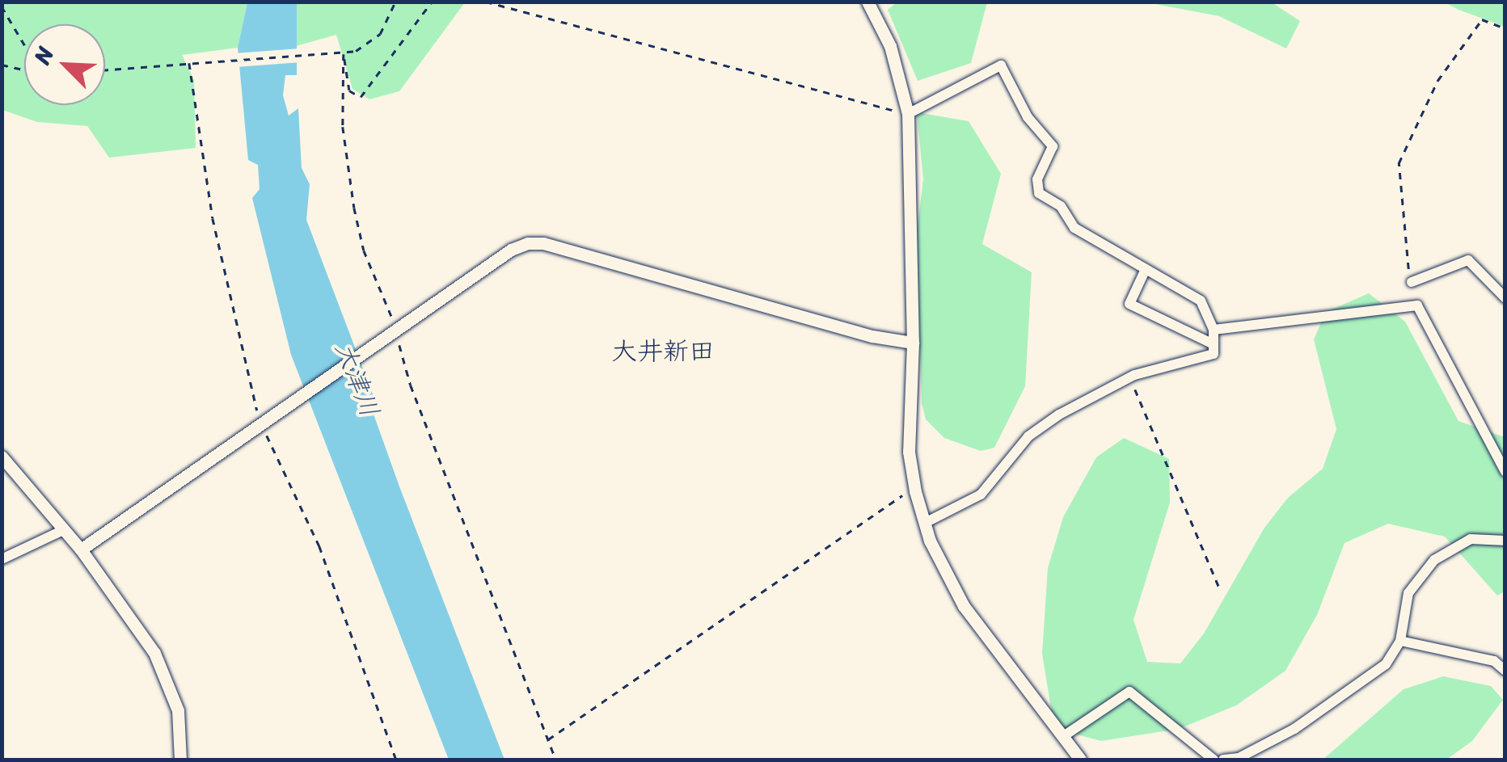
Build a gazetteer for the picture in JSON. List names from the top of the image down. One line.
{"districts":["大井新田"],"water":["大津川"],"north":"top left"}
